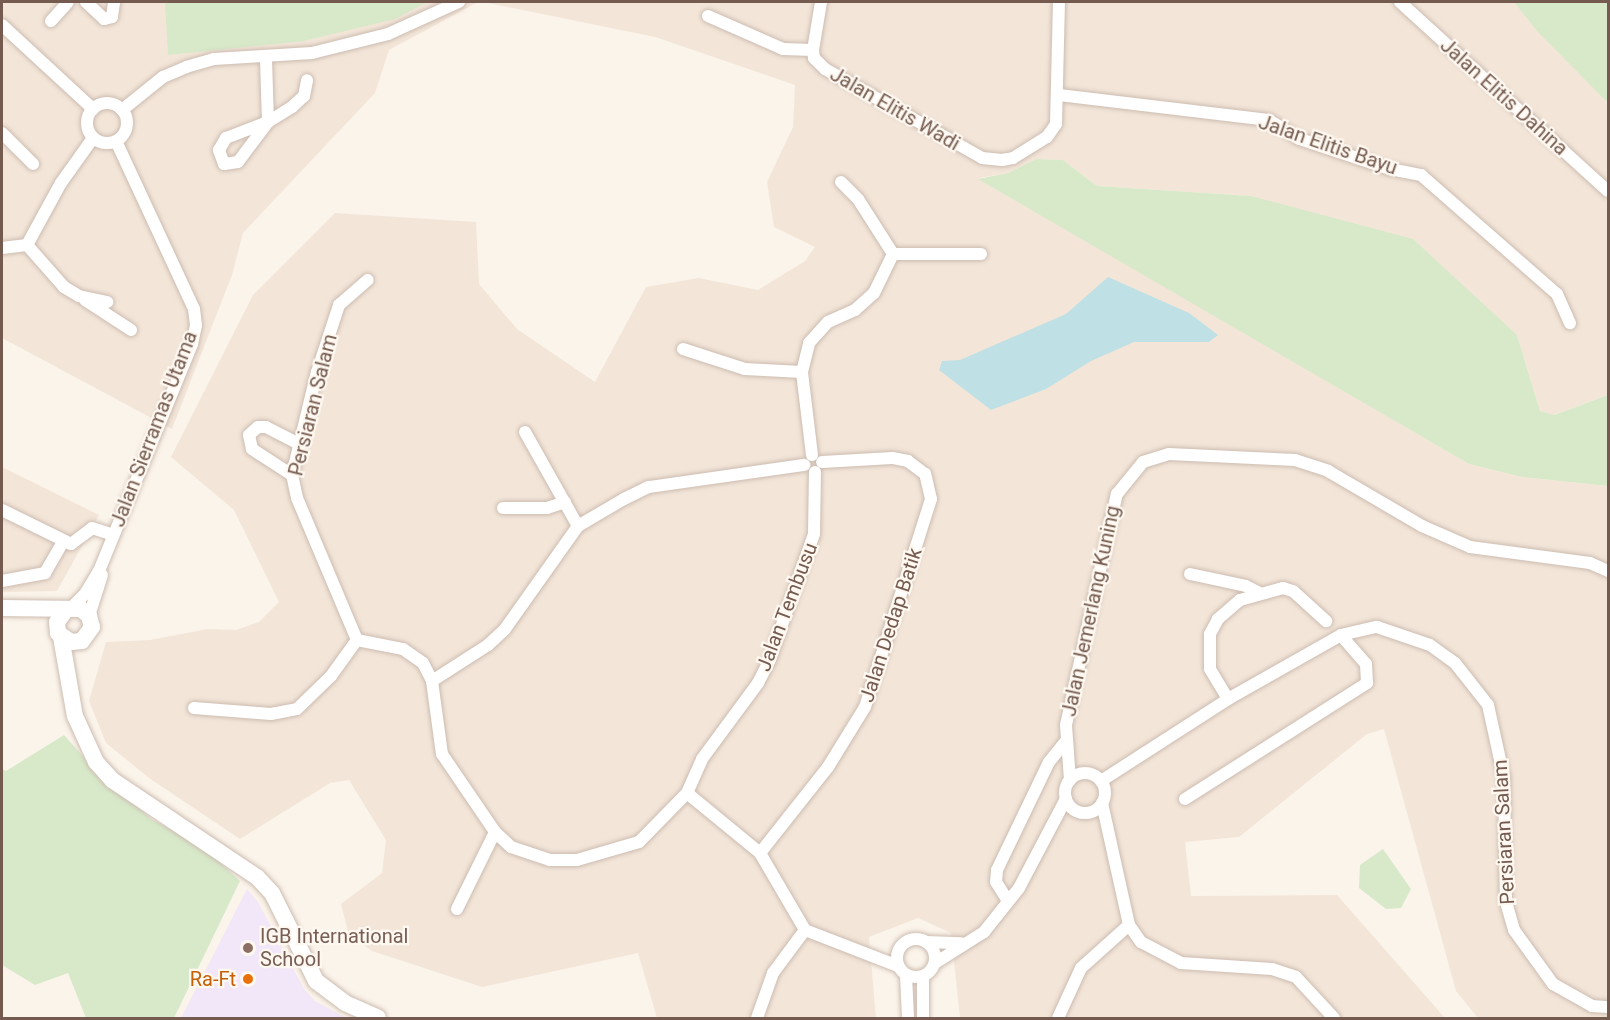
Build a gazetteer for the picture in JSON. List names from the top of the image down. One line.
{"streets":{"street":["Jalan Elitis Dahina","Jalan Elitis Wadi","Jalan Elitis Bayu","Persiaran Salam","Jalan Sierramas Utama","Jalan Tembusu","Jalan Jemerlang Kuning","Jalan Dedap Batik"]},"crossings":[["Jalan Elitis Wadi","Jalan Elitis Bayu"],["Persiaran Salam","Jalan Jemerlang Kuning"],["Jalan Tembusu","Jalan Dedap Batik"]],"places":["IGB International School","Ra-Ft"]}
